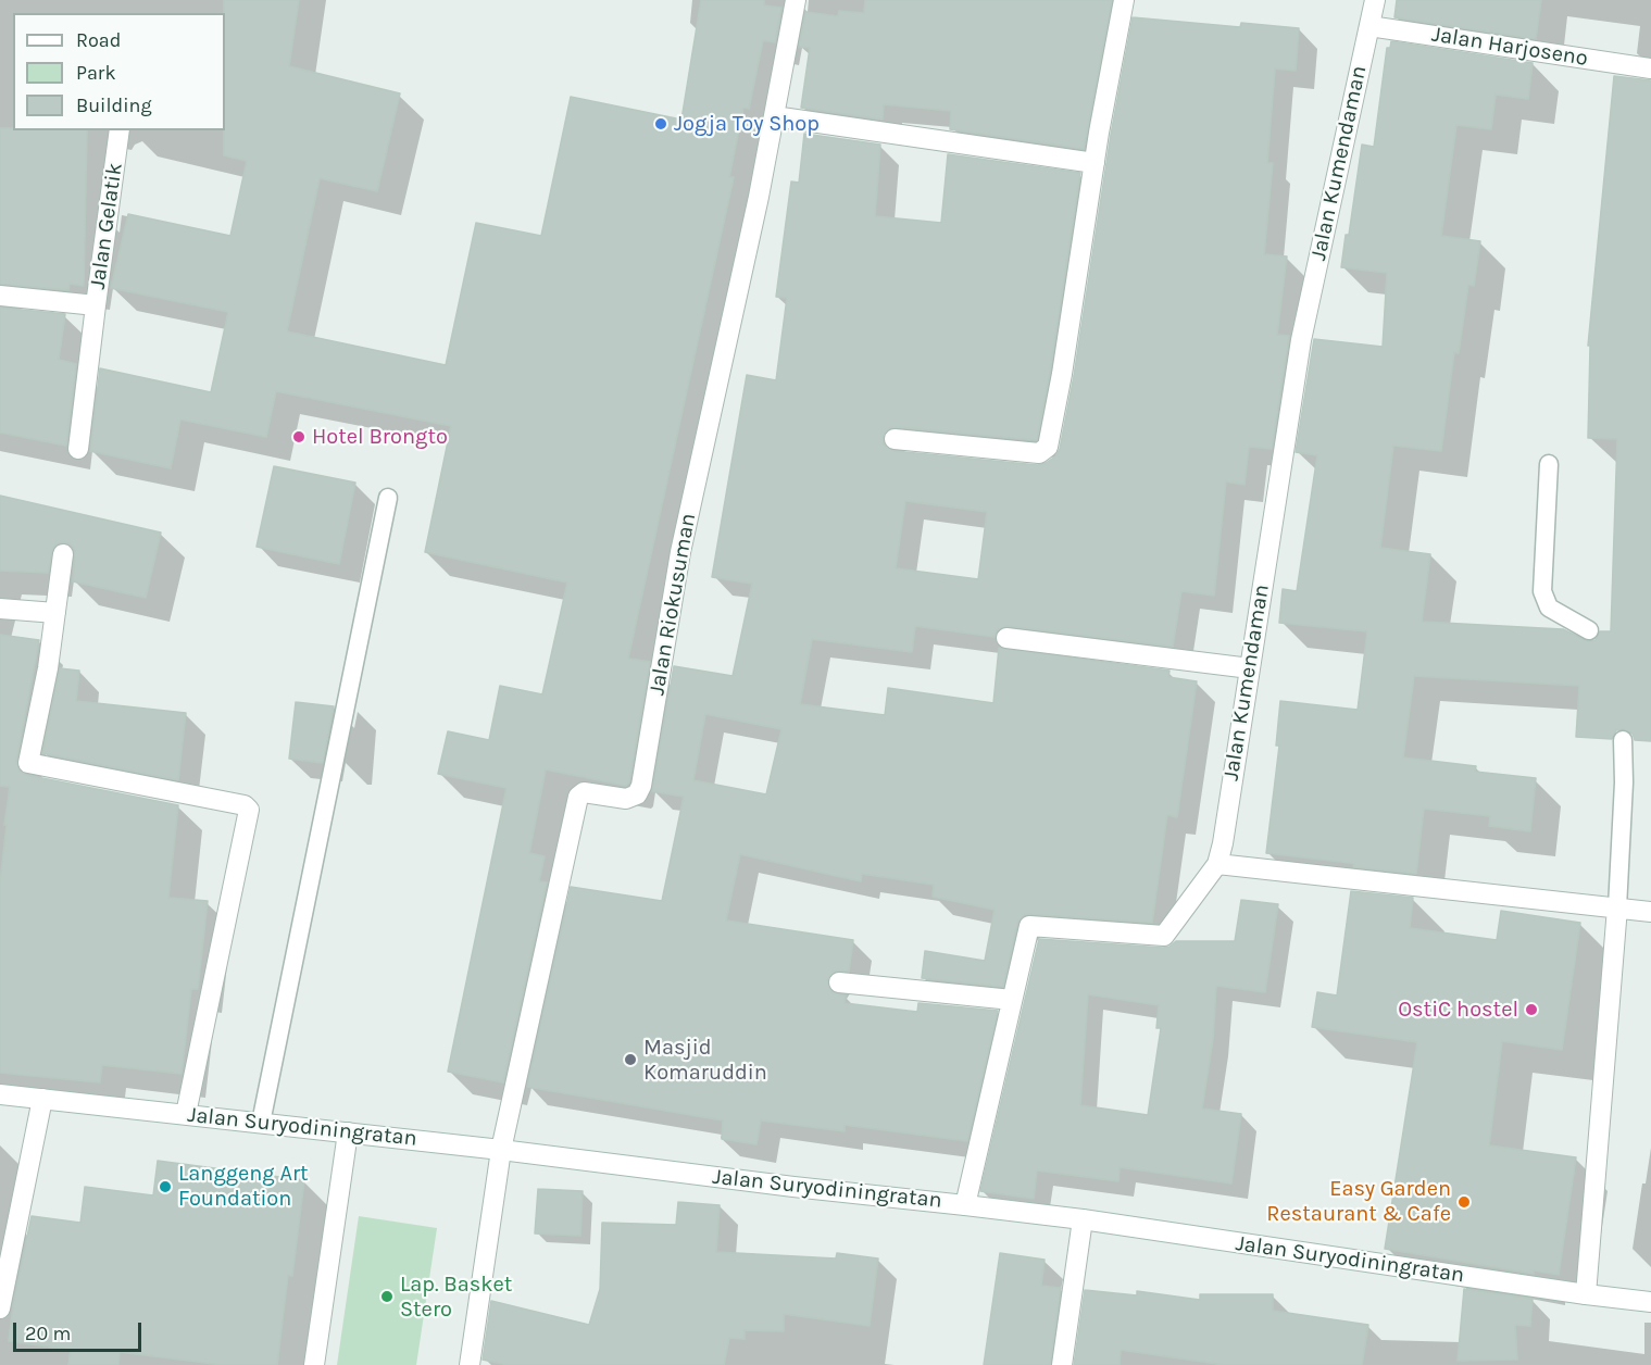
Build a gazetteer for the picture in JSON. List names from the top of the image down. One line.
{"streets":{"street":["Jalan Harjoseno","Jalan Kumendaman","Jalan Gelatik","Jalan Riokusuman","Jalan Suryodiningratan"]},"crossings":[["Jalan Harjoseno","Jalan Kumendaman"],["Jalan Kumendaman","Jalan Suryodiningratan"],["Jalan Riokusuman","Jalan Suryodiningratan"]],"places":["Jogja Toy Shop","Hotel Brongto","OstiC hostel","Masjid Komaruddin","Langgeng Art Foundation","Easy Garden Restaurant & Cafe","Lap. Basket Stero"],"legend":["Road","Park","Building"],"scale_bar":"20 m"}
